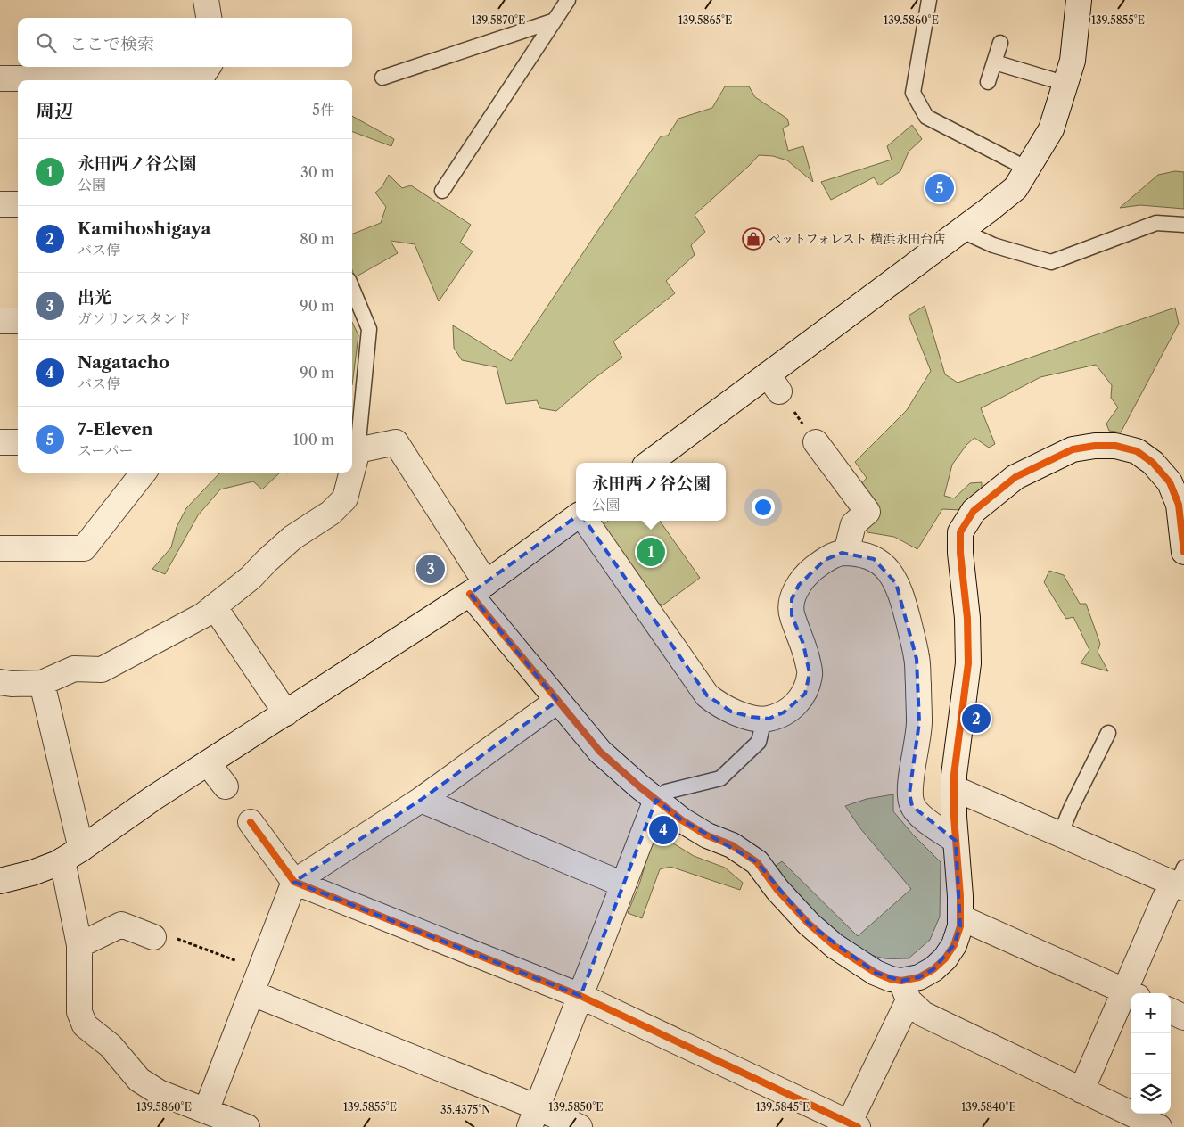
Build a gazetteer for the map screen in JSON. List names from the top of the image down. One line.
{"places":{"shop":["ペットフォレスト 横浜永田台店"]},"page":{"search":"ここで検索","heading":["周辺","5件"],"list":[{"mark":"1","name":"永田西ノ谷公園","note":"公園","value":"30 m"},{"mark":"2","name":"Kamihoshigaya","note":"バス停","value":"80 m"},{"mark":"3","name":"出光","note":"ガソリンスタンド","value":"90 m"},{"mark":"4","name":"Nagatacho","note":"バス停","value":"90 m"},{"mark":"5","name":"7-Eleven","note":"スーパー","value":"100 m"}],"pins":["5","1","3","2","4"],"popup":["永田西ノ谷公園","公園"],"map_buttons":["+","−"]},"coordinates":["139.5870°E","139.5865°E","139.5860°E","139.5855°E","139.5850°E","139.5845°E","139.5840°E","35.4375°N"]}
